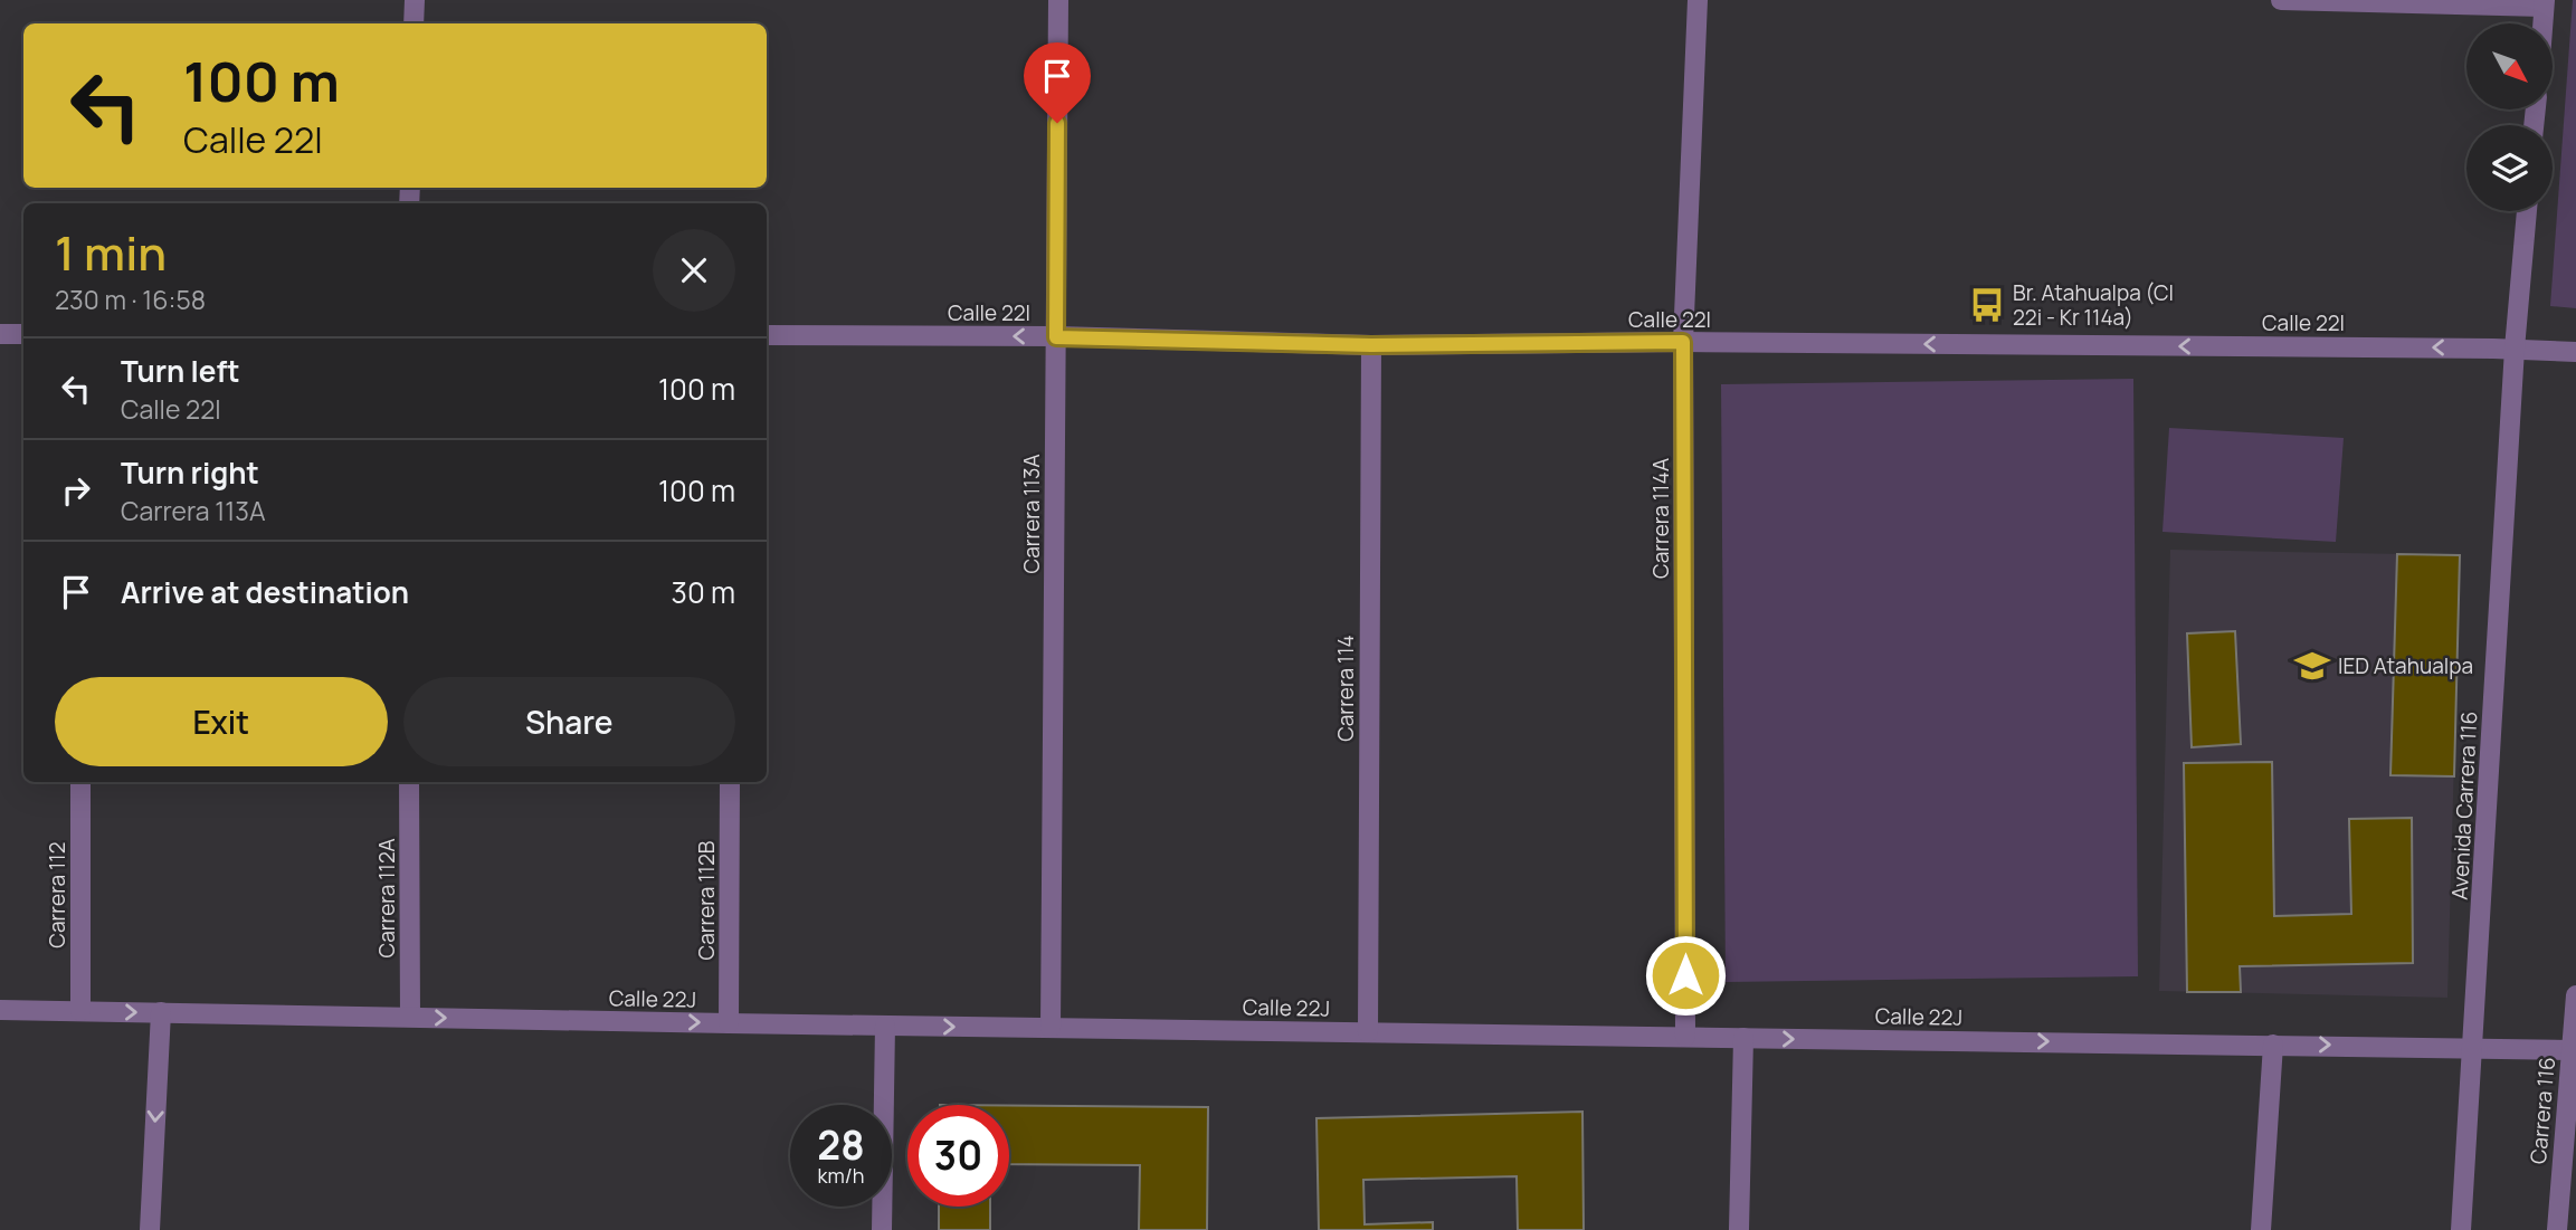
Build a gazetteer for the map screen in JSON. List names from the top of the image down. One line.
{"streets":{"street":["Calle 22I","Carrera 113A","Carrera 114A","Carrera 114","Avenida Carrera 116","Carrera 112","Carrera 112A","Carrera 112B","Calle 22J","Carrera 116"]},"crossings":[["Calle 22I","Carrera 113A"],["Calle 22I","Carrera 114A"],["Calle 22I","Carrera 114"],["Calle 22I","Avenida Carrera 116"],["Carrera 113A","Calle 22J"],["Carrera 114A","Calle 22J"],["Carrera 114","Calle 22J"],["Avenida Carrera 116","Calle 22J"],["Carrera 112","Calle 22J"],["Carrera 112A","Calle 22J"],["Carrera 112B","Calle 22J"],["Calle 22J","Carrera 116"]],"one_way":["Calle 22I","Calle 22J"],"places":{"bus stop":["Br. Atahualpa (Cl 22i - Kr 114a)"],"school or university":["IED Atahualpa"]},"north":"bottom right","page":{"turn":["100 m","Calle 22I"],"heading":["1 min","230 m · 16:58"],"list":[{"name":"Turn left","note":"Calle 22I","value":"100 m"},{"name":"Turn right","note":"Carrera 113A","value":"100 m"},{"name":"Arrive at destination","value":"30 m"}],"buttons":["Exit","Share"],"speed":"28 km/h","limit":"30"}}
